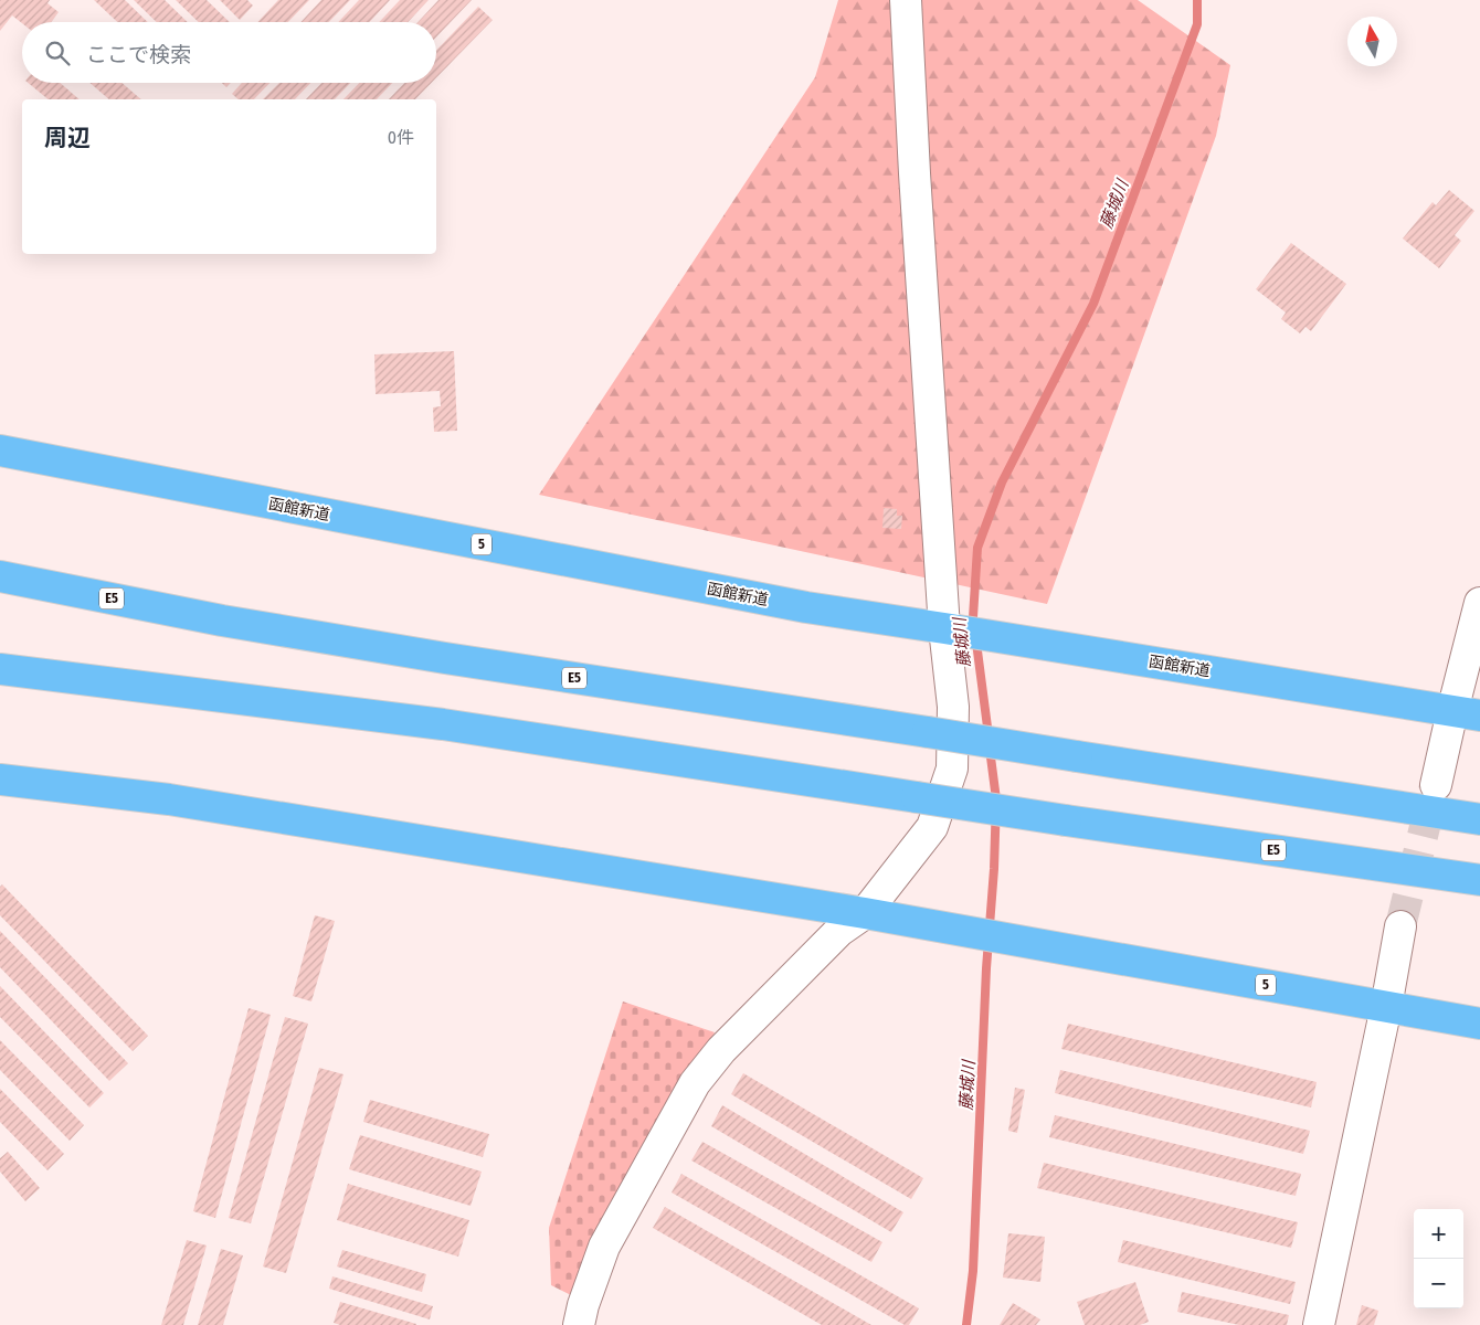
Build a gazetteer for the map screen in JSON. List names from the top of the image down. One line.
{"streets":{"highway":["函館新道","5","E5"]},"water":["藤城川"],"north":"top","page":{"search":"ここで検索","heading":["周辺","0件"],"map_buttons":["+","−"]}}
